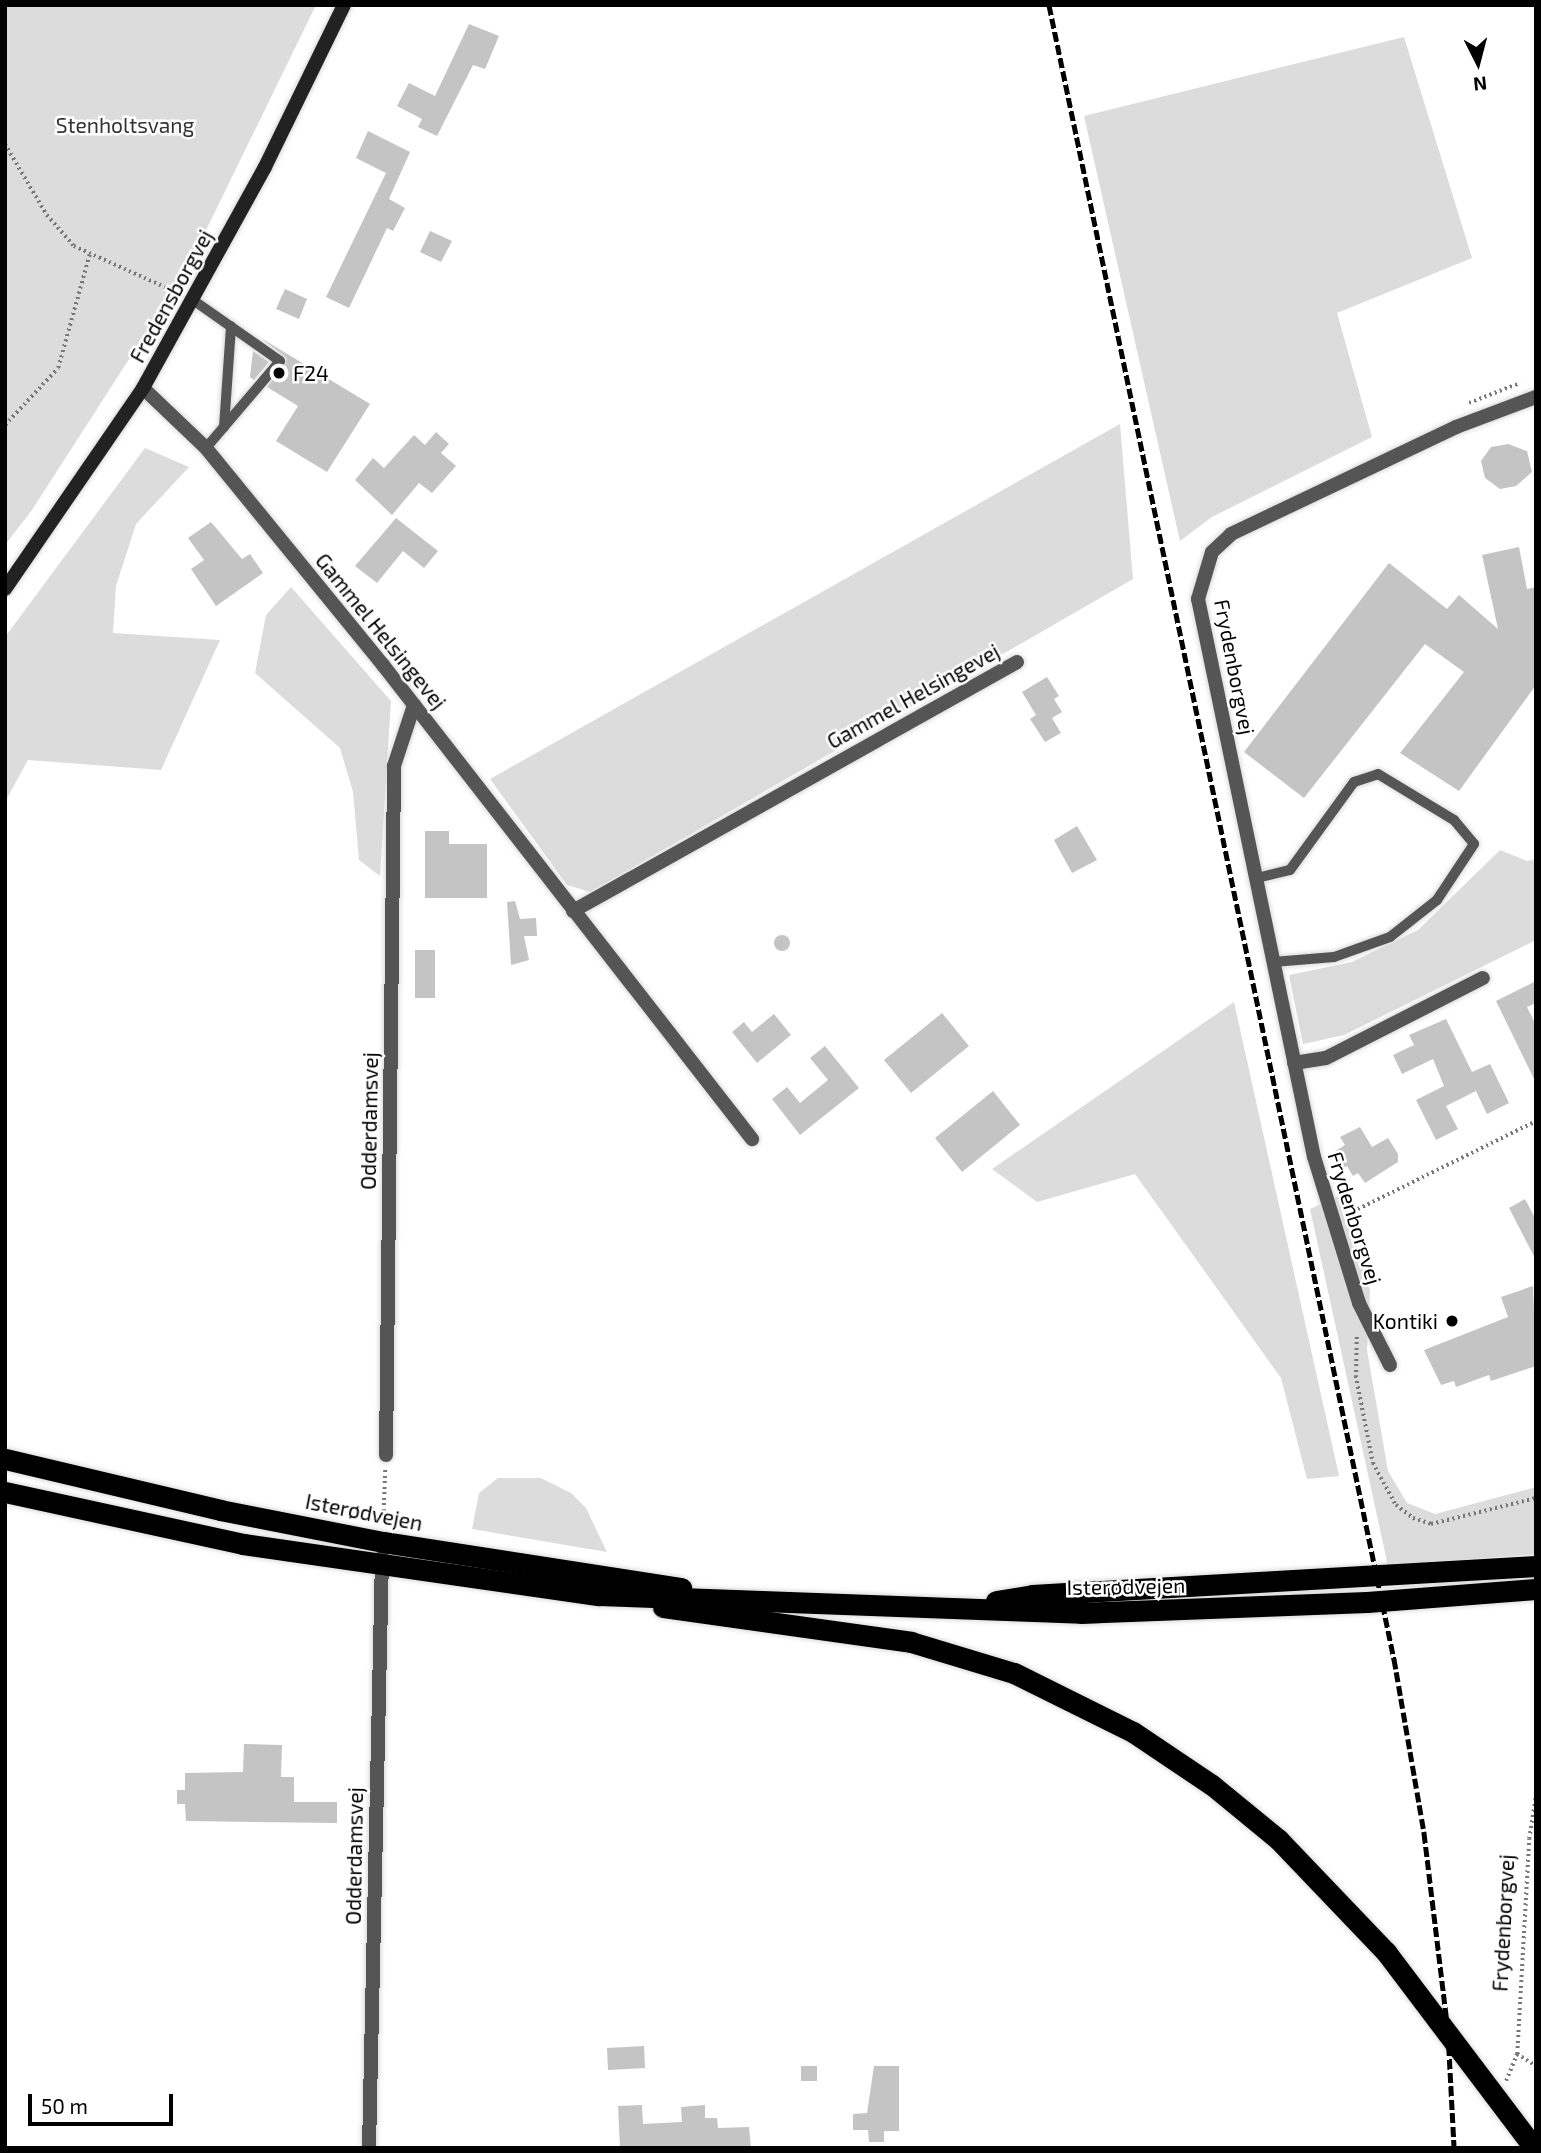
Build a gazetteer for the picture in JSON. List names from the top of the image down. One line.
{"streets":{"highway":["Isterødvejen"],"street":["Fredensborgvej","Gammel Helsingevej","Frydenborgvej","Odderdamsvej"]},"crossings":[["Fredensborgvej","Gammel Helsingevej"],["Gammel Helsingevej","Odderdamsvej"],["Odderdamsvej","Isterødvejen"]],"parks":["Stenholtsvang"],"places":["F24","Kontiki"],"scale_bar":"50 m","north":"bottom"}
